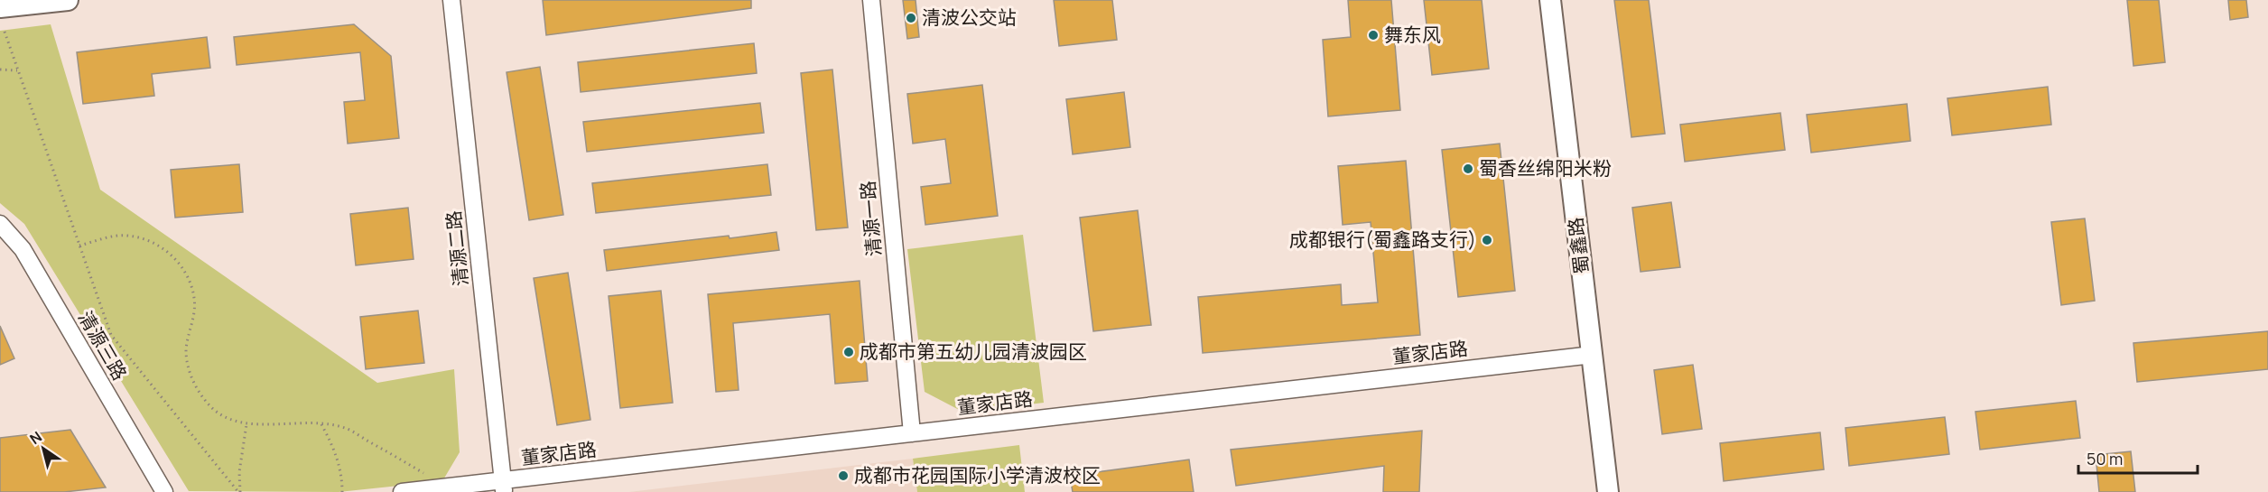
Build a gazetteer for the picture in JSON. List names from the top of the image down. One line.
{"streets":{"street":["清源一路","蜀鑫路","清源二路","清源三路","董家店路"]},"crossings":[["清源一路","董家店路"],["蜀鑫路","董家店路"],["清源二路","董家店路"]],"places":["清波公交站","舞东风","蜀香丝绵阳米粉","成都银行(蜀鑫路支行)","成都市第五幼儿园清波园区","成都市花园国际小学清波校区"],"scale_bar":"50 m","north":"top left"}
